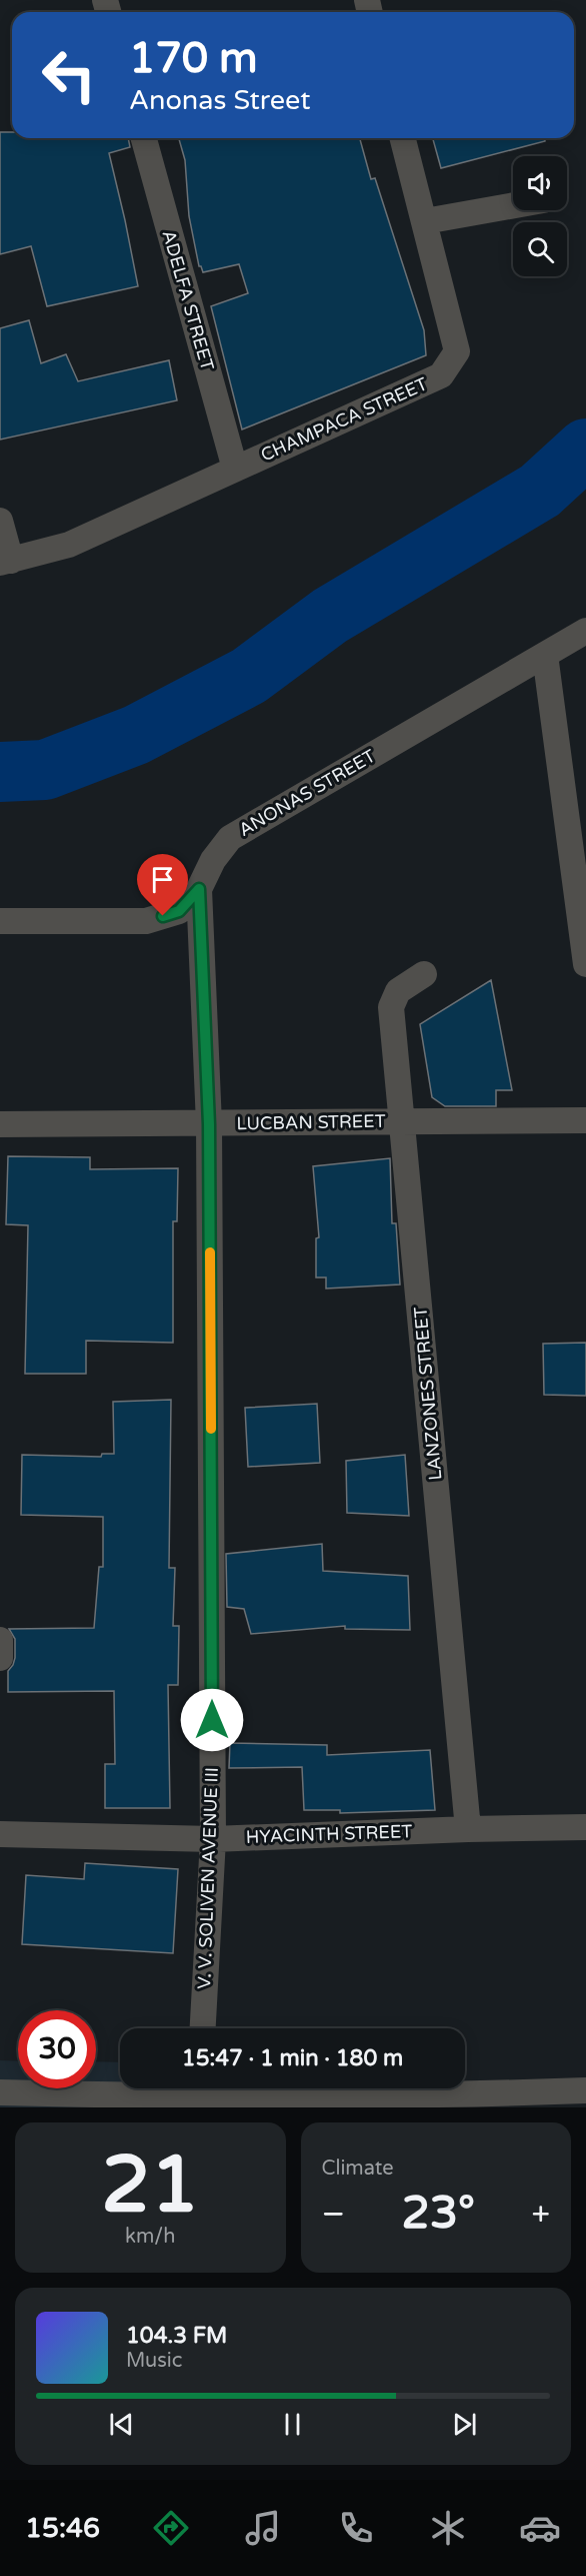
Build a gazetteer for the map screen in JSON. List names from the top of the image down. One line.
{"streets":{"street":["ADELFA STREET","CHAMPACA STREET","ANONAS STREET","LUCBAN STREET","LANZONES STREET","HYACINTH STREET","V. V. SOLIVEN AVENUE III"]},"crossings":[["ADELFA STREET","CHAMPACA STREET"],["ANONAS STREET","V. V. SOLIVEN AVENUE III"],["LUCBAN STREET","LANZONES STREET"],["LUCBAN STREET","V. V. SOLIVEN AVENUE III"],["LANZONES STREET","HYACINTH STREET"],["HYACINTH STREET","V. V. SOLIVEN AVENUE III"]],"page":{"turn":["170 m","Anonas Street"],"limit":"30","trip":"15:47 · 1 min · 180 m","tile":[["21","km/h"],"Climate"],"heat":["−","23°","+"],"song":["104.3 FM","Music"],"tabs":"15:46"}}
